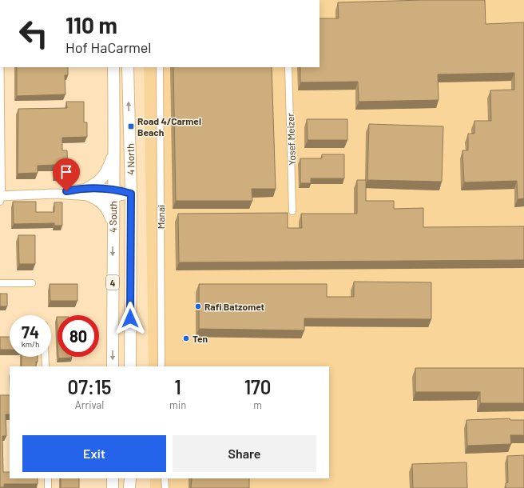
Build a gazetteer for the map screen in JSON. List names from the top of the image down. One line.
{"streets":{"highway":["4 North","4 South","4"],"street":["Yosef Meizer","Manai"]},"one_way":["4 North","4 South"],"places":{"transit":["Road 4/Carmel Beach"],"other":["Rafi Batzomet","Ten"]},"page":{"turn":["110 m","Hof HaCarmel"],"speed":"74 km/h","limit":"80","eta":["07:15","Arrival","1","min","170","m"],"buttons":["Exit","Share"]}}
